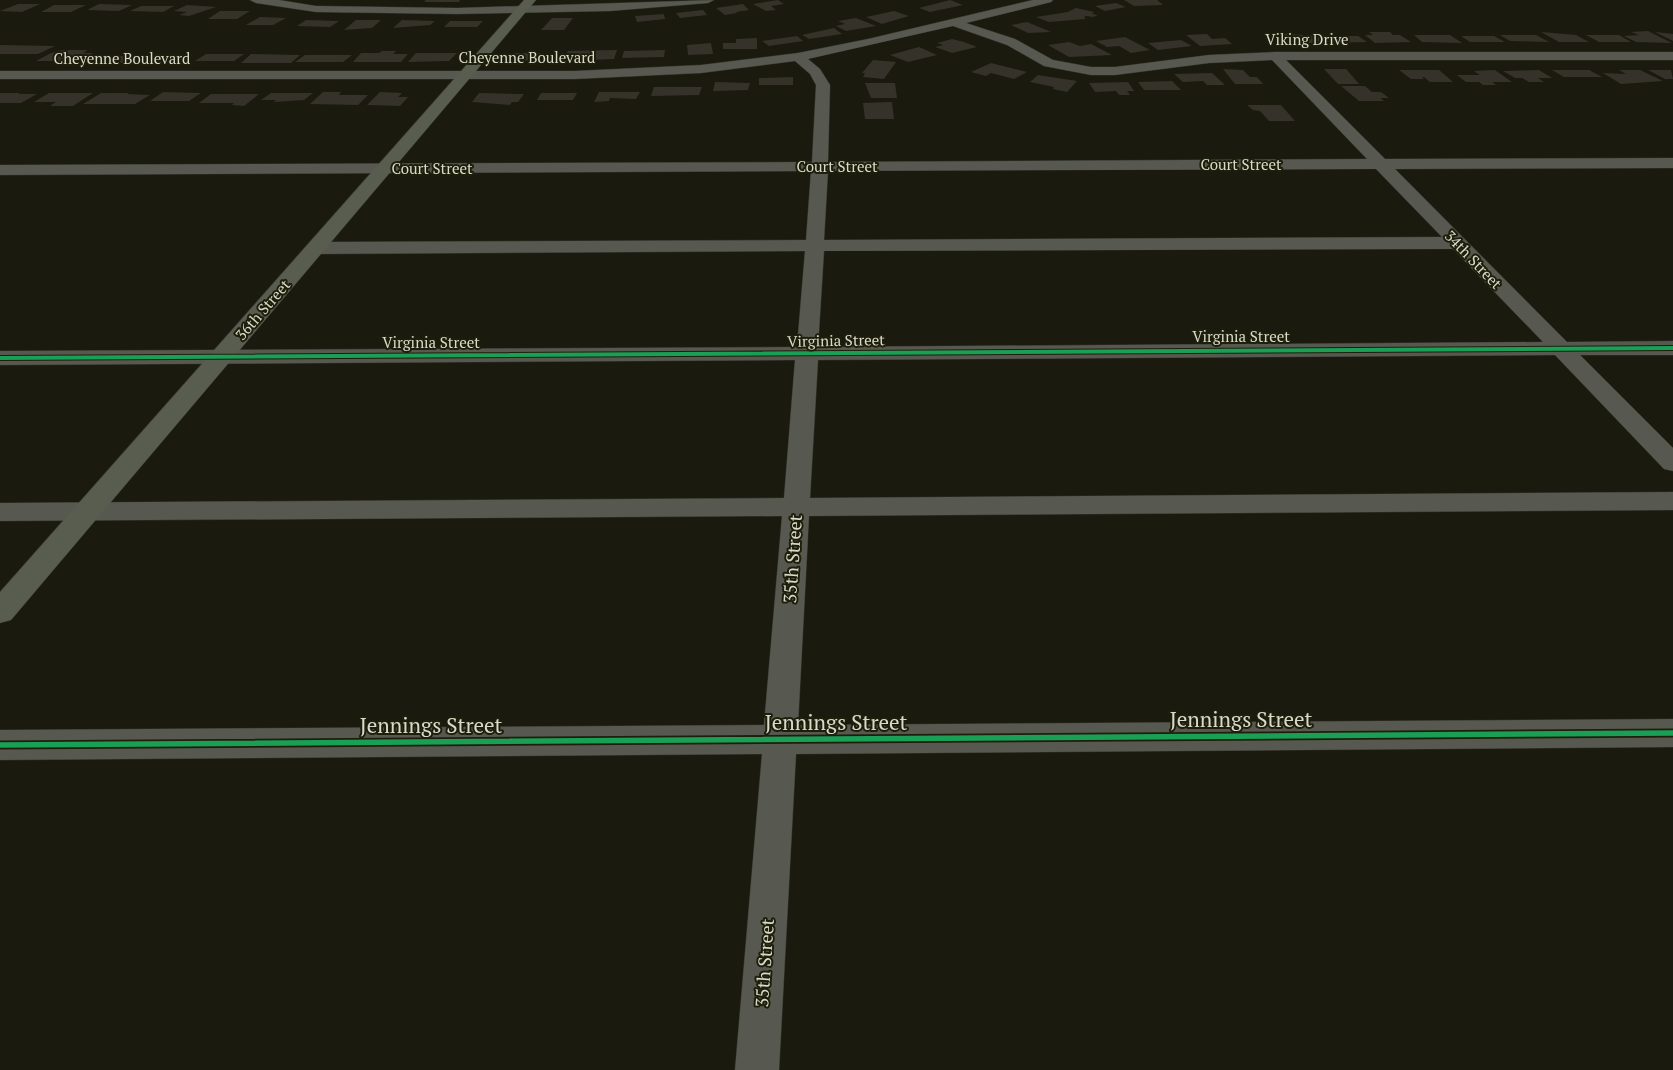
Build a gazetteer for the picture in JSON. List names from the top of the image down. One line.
{"streets":{"main road":["36th Street"],"street":["Viking Drive","Cheyenne Boulevard","Court Street","34th Street","Virginia Street","35th Street","Jennings Street"]},"crossings":[["Viking Drive","Cheyenne Boulevard"],["Viking Drive","34th Street"],["Cheyenne Boulevard","36th Street"],["Cheyenne Boulevard","35th Street"],["Court Street","34th Street"],["Court Street","36th Street"],["Court Street","35th Street"],["34th Street","Virginia Street"],["36th Street","Virginia Street"],["Virginia Street","35th Street"],["35th Street","Jennings Street"]]}
